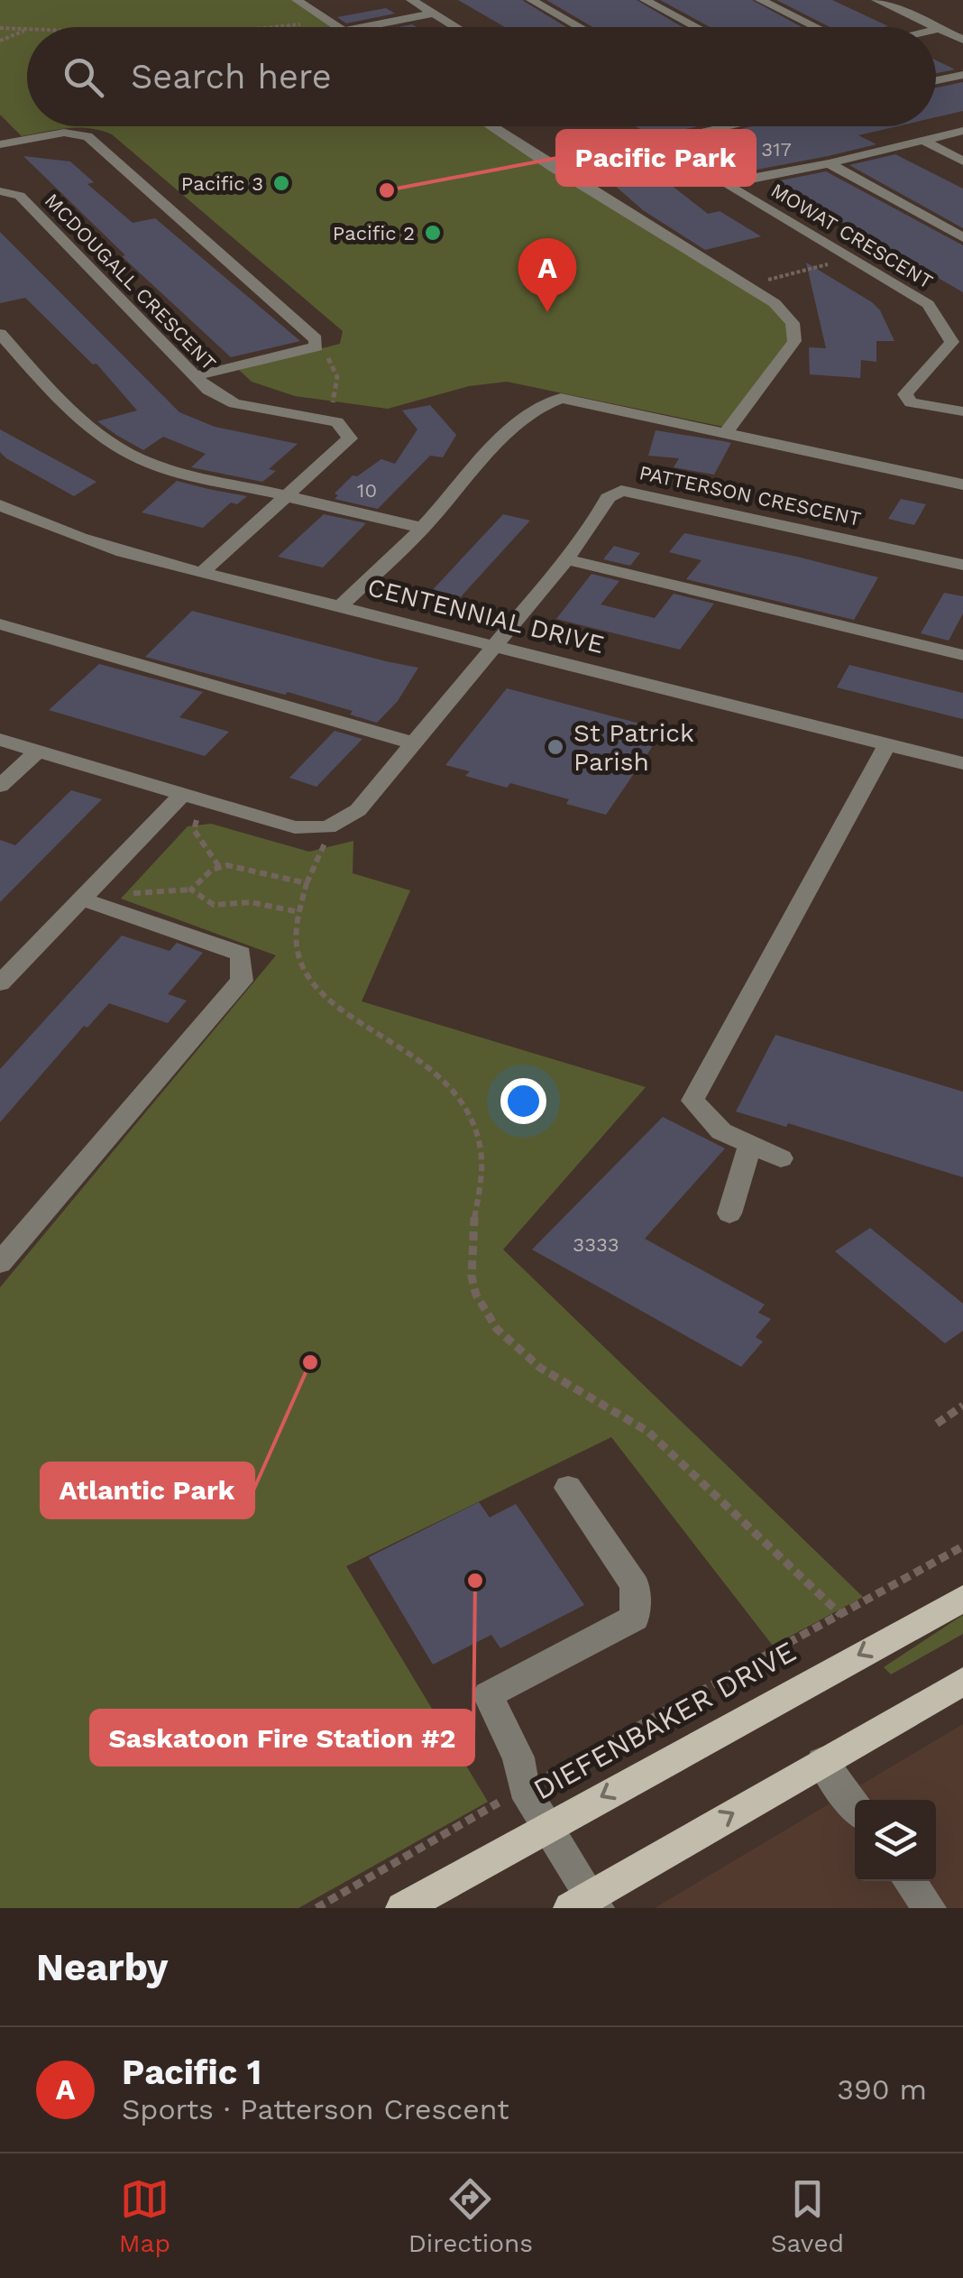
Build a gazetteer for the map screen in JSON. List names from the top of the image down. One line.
{"streets":{"main road":["DIEFENBAKER DRIVE"],"street":["MOWAT CRESCENT","MCDOUGALL CRESCENT","PATTERSON CRESCENT","CENTENNIAL DRIVE"]},"crossings":[["MCDOUGALL CRESCENT","CENTENNIAL DRIVE"],["PATTERSON CRESCENT","CENTENNIAL DRIVE"]],"places":["Pacific 3","Pacific Park","Pacific 2","St Patrick Parish","Atlantic Park","Saskatoon Fire Station #2"],"house_numbers":["317","10","3333"],"page":{"search":"Search here","pins":"A","heading":"Nearby","list":[{"mark":"A","name":"Pacific 1","note":"Sports · Patterson Crescent","value":"390 m"}],"nav":["Map","Directions","Saved"]}}
